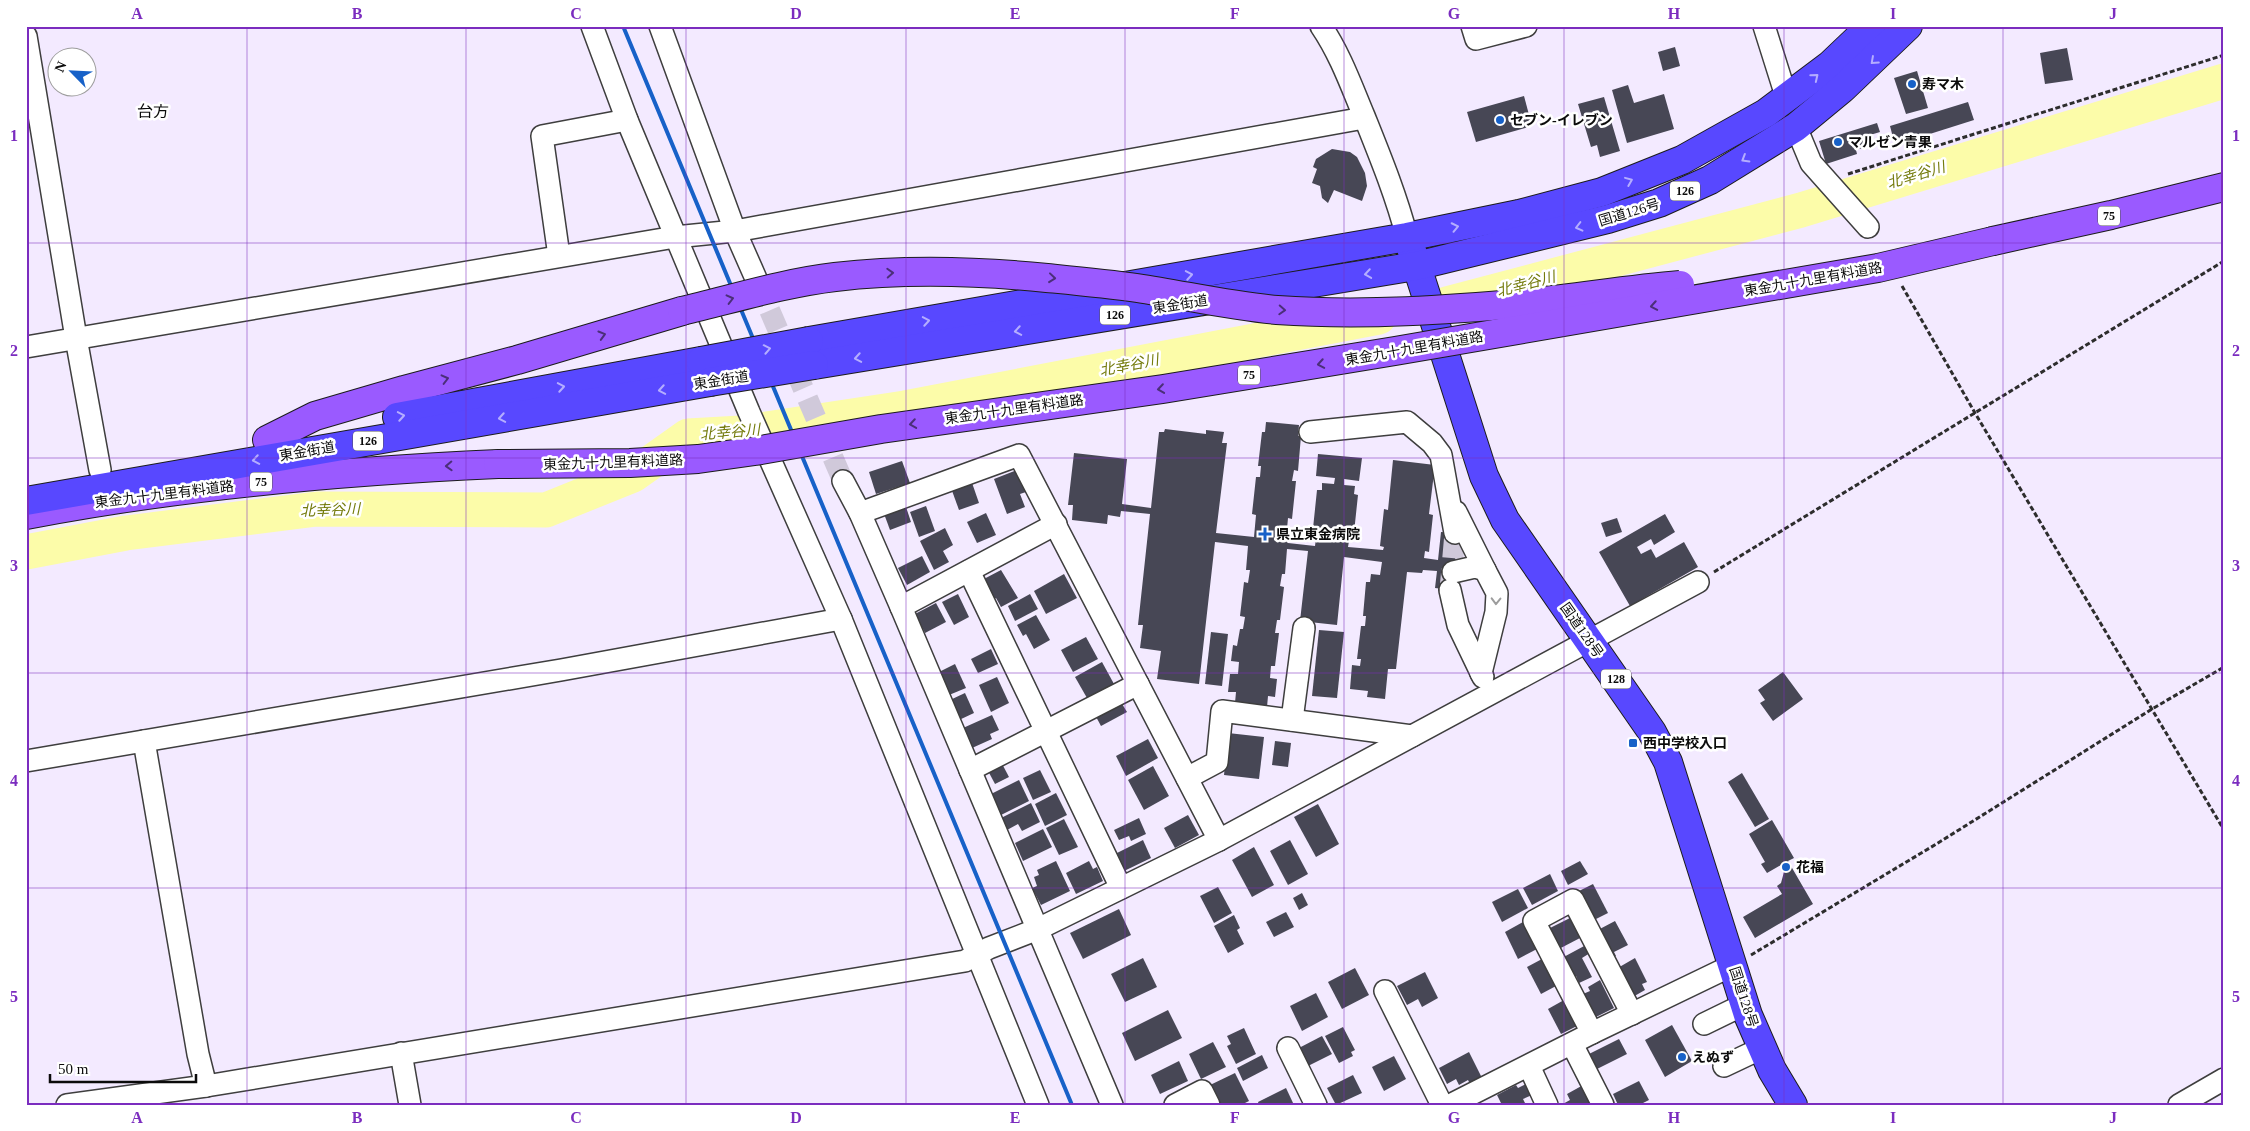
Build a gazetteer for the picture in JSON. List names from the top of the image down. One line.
{"streets":{"highway":["126","国道126号","東金街道","国道128号","128"],"main road":["75","東金九十九里有料道路"]},"crossings":[["国道126号","東金街道"],["国道126号","国道128号"],["東金九十九里有料道路","東金街道"],["東金街道","国道128号"]],"districts":["台方"],"water":["北幸谷川"],"places":{"other":["寿マ木","セブン-イレブン","マルゼン青果","花福","えぬず"],"health":["県立東金病院"],"transit":["西中学校入口"]},"scale_bar":"50 m","north":"top left","grid":{"columns":["A","B","C","D","E","F","G","H","I","J"],"rows":["1","2","3","4","5"]}}
